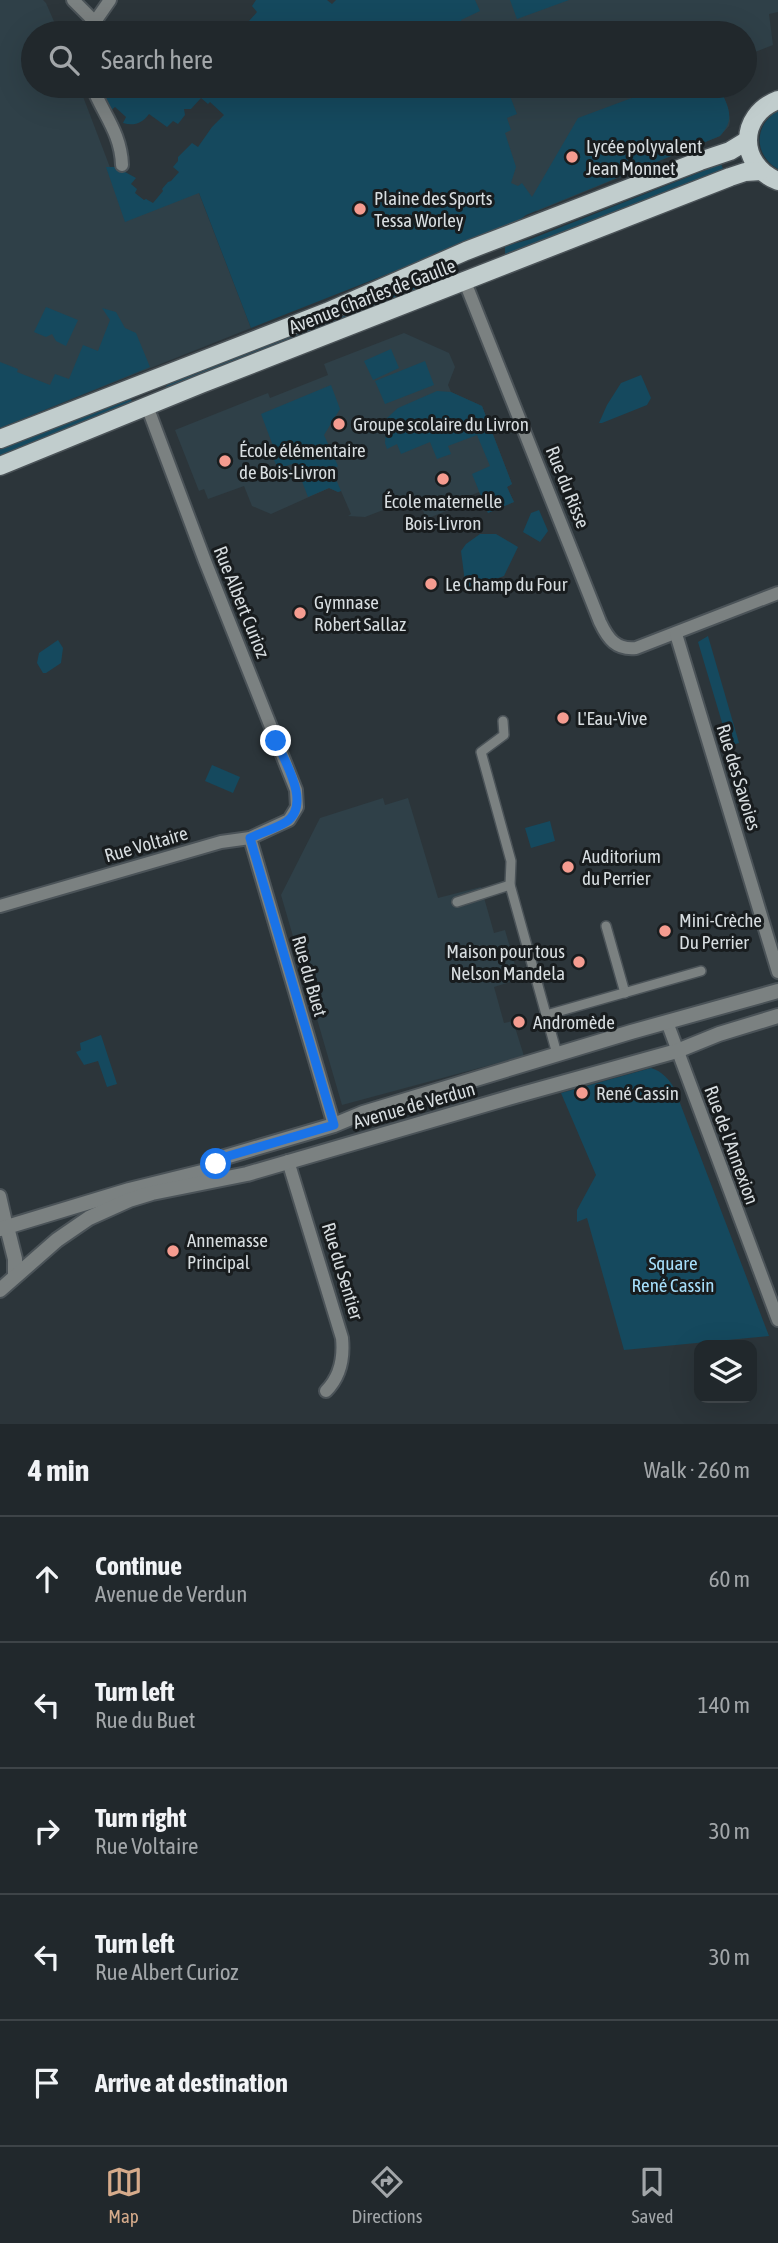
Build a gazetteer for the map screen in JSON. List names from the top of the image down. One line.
{"streets":{"main road":["Avenue Charles de Gaulle"],"street":["Rue du Risse","Rue Albert Curioz","Rue des Savoies","Rue Voltaire","Rue du Buet","Avenue de Verdun","Rue de l'Annexion","Rue du Sentier"]},"crossings":[["Avenue Charles de Gaulle","Rue du Risse"],["Avenue Charles de Gaulle","Rue Albert Curioz"],["Rue du Risse","Rue des Savoies"],["Rue Albert Curioz","Rue Voltaire"],["Rue Voltaire","Rue du Buet"],["Rue du Buet","Avenue de Verdun"],["Avenue de Verdun","Rue de l'Annexion"],["Avenue de Verdun","Rue du Sentier"]],"parks":["Square René Cassin"],"places":["Lycée polyvalent Jean Monnet","Plaine des Sports Tessa Worley","Groupe scolaire du Livron","École élémentaire de Bois-Livron","École maternelle Bois-Livron","Le Champ du Four","Gymnase Robert Sallaz","L'Eau-Vive","Auditorium du Perrier","Mini-Crèche Du Perrier","Maison pour tous Nelson Mandela","Andromède","René Cassin","Annemasse Principal"],"page":{"search":"Search here","heading":["4 min","Walk · 260 m"],"list":[["Continue","Avenue de Verdun","60 m"],["Turn left","Rue du Buet","140 m"],["Turn right","Rue Voltaire","30 m"],["Turn left","Rue Albert Curioz","30 m"],"Arrive at destination"],"nav":["Map","Directions","Saved"]}}
